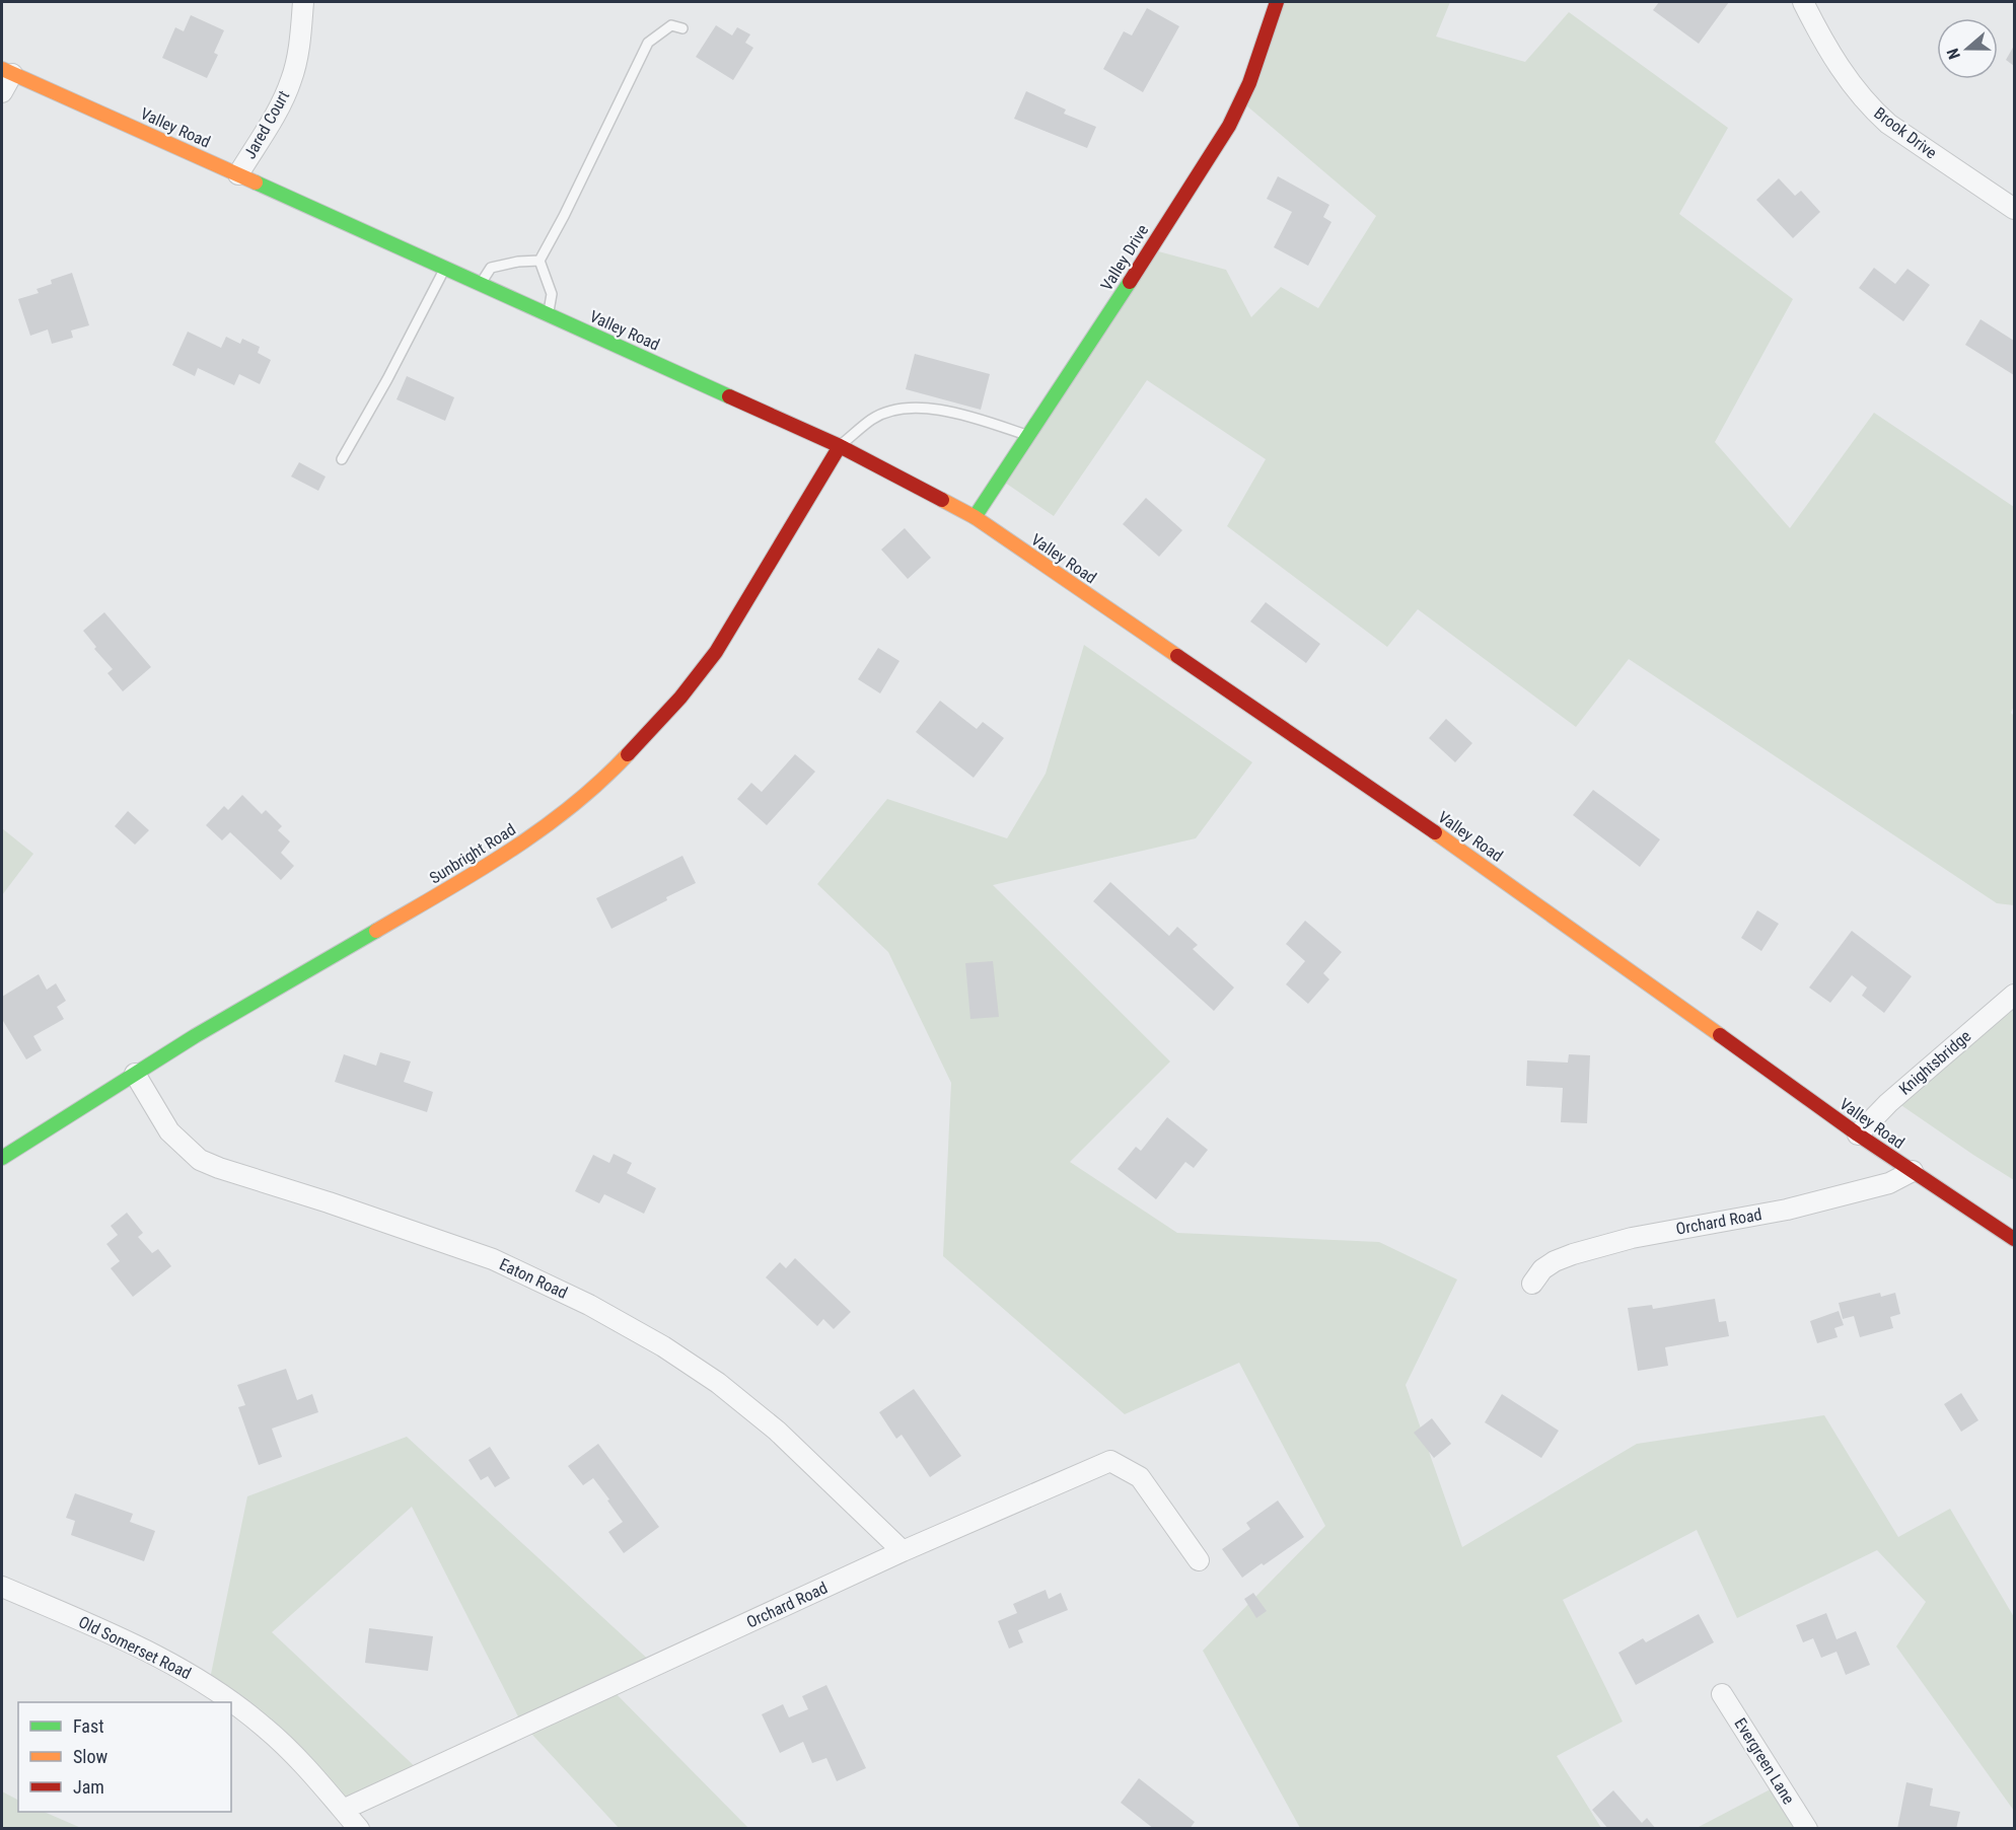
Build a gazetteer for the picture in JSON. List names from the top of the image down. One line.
{"streets":{"main road":["Valley Road","Valley Drive","Sunbright Road"],"street":["Jared Court","Brook Drive","Knightsbridge","Orchard Road","Eaton Road","Old Somerset Road","Evergreen Lane"]},"crossings":[["Jared Court","Valley Road"],["Valley Road","Valley Drive"],["Valley Road","Sunbright Road"],["Valley Road","Knightsbridge"],["Valley Road","Orchard Road"],["Sunbright Road","Eaton Road"],["Orchard Road","Eaton Road"],["Orchard Road","Old Somerset Road"]],"legend":["Fast","Slow","Jam"],"north":"left"}
